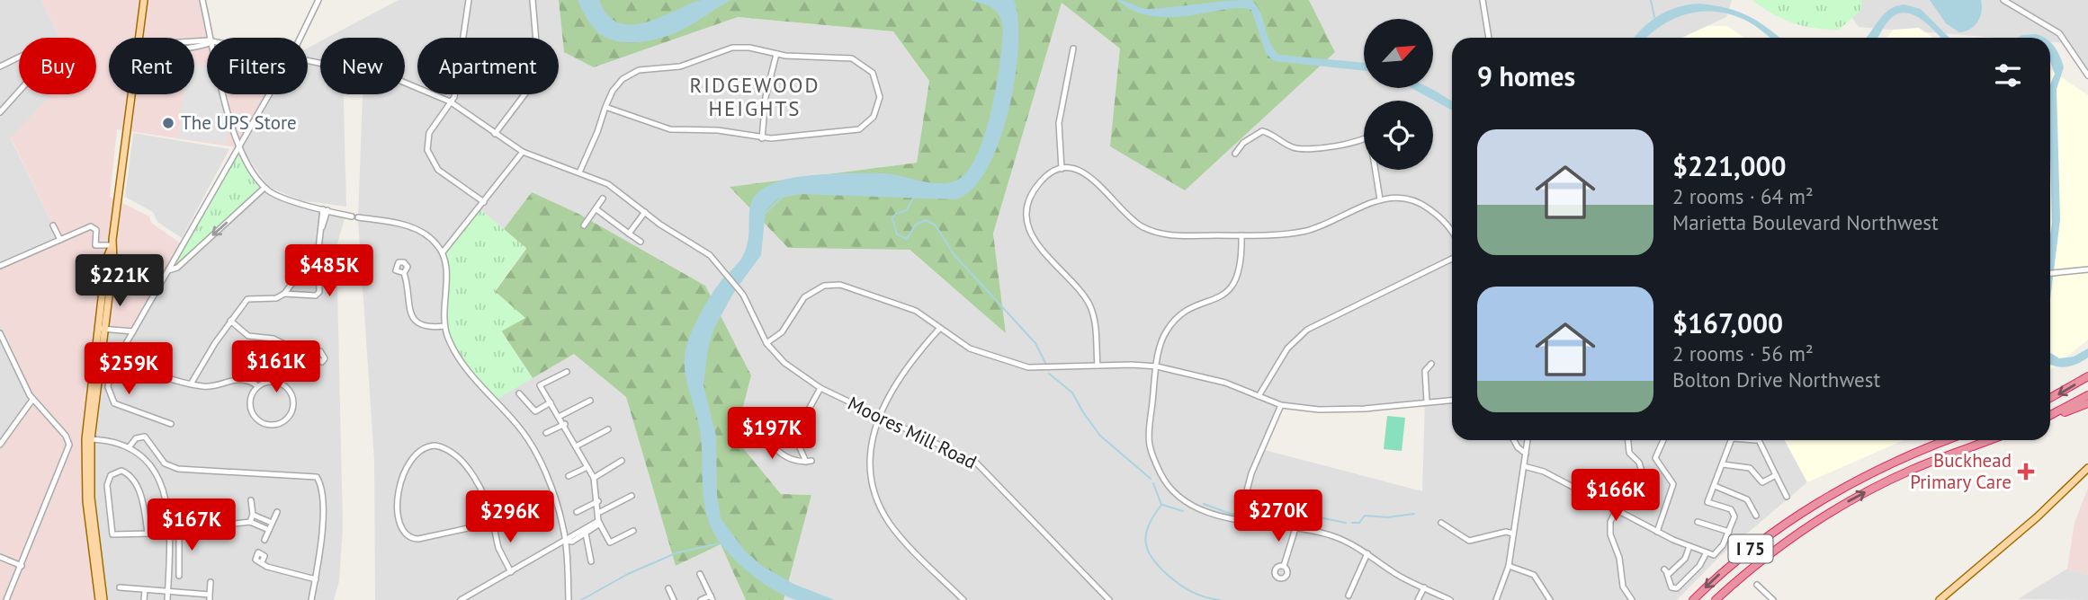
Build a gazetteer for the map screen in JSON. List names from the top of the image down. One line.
{"streets":{"highway":["I 75"],"street":["Moores Mill Road"]},"districts":["RIDGEWOOD HEIGHTS"],"places":{"other":["The UPS Store"],"health":["Buckhead Primary Care"]},"north":"top right","page":{"chip":["Buy","Rent","Filters","New","Apartment"],"heading":"9 homes","list":[{"name":"$221,000","note":"2 rooms · 64 m² · Marietta Boulevard Northwest"},{"name":"$167,000","note":"2 rooms · 56 m² · Bolton Drive Northwest"}],"price":["$485K","$221K","$161K","$259K","$197K","$166K","$270K","$296K","$167K"]}}
